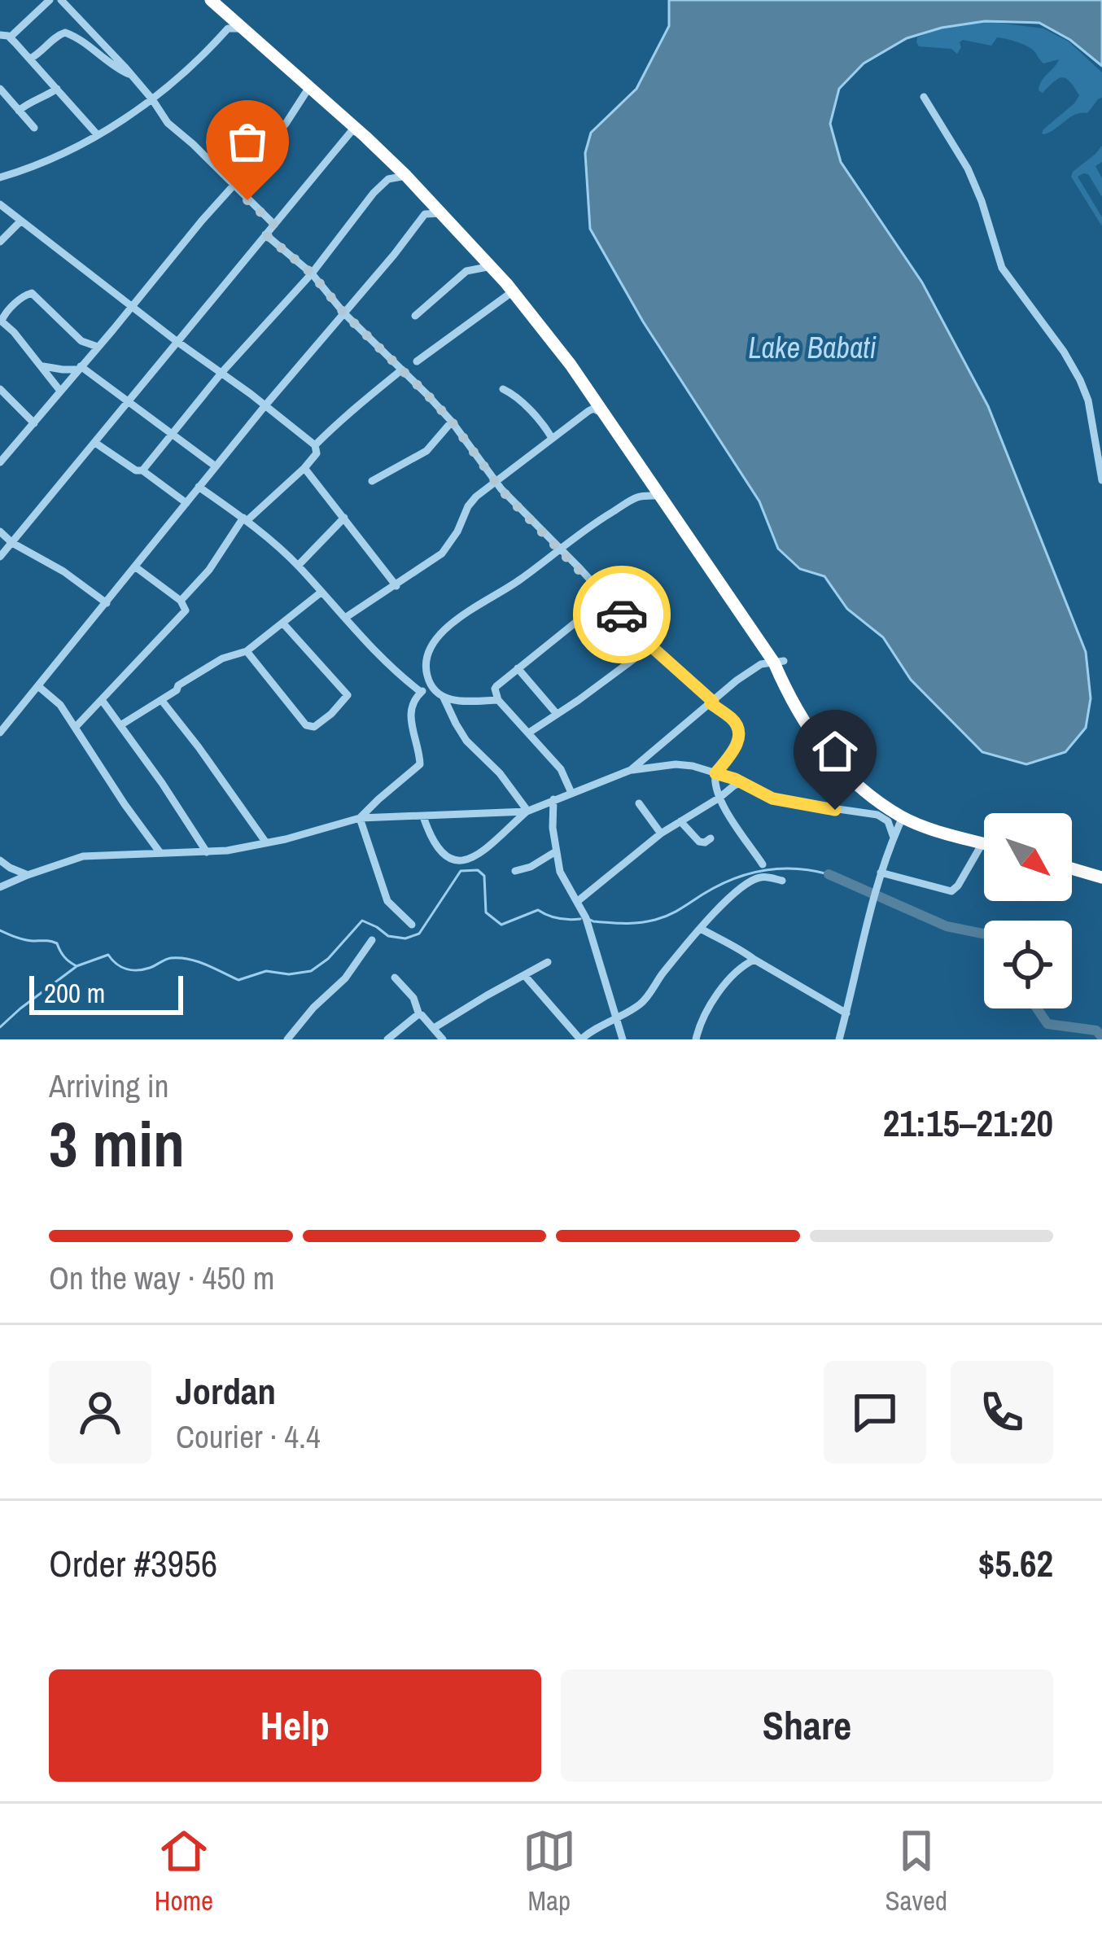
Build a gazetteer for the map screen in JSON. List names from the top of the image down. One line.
{"water":["Lake Babati"],"scale_bar":"200 m","north":"bottom right","page":{"scale":"200 m","heading":["3 min","Arriving in","21:15–21:20"],"panel":["Jordan","Courier · 4.4","Order #3956","$5.62"],"bar":"On the way · 450 m","buttons":["Help","Share"],"tabs":["Home","Map","Saved"]}}
